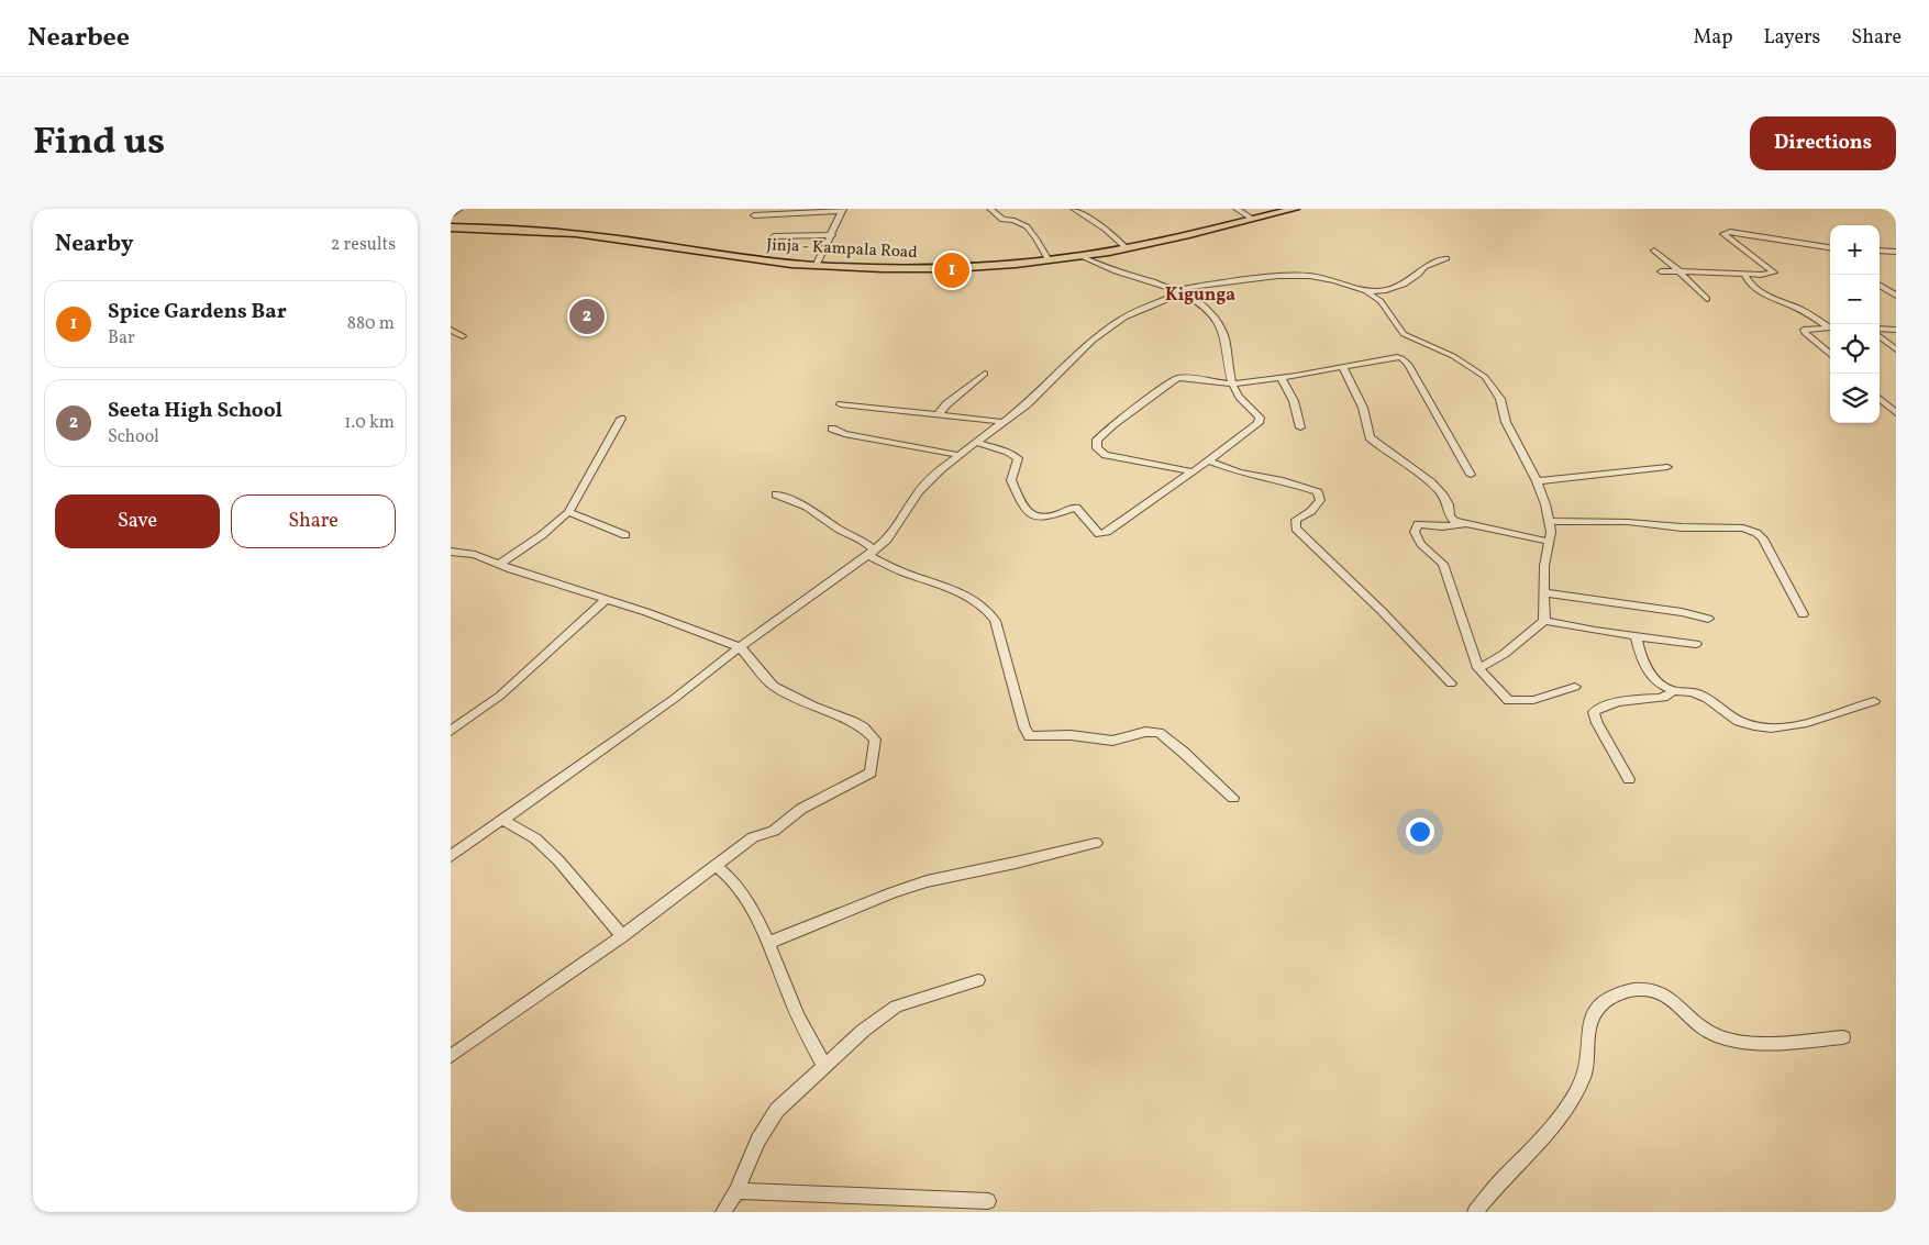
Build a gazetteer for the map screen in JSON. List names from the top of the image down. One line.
{"streets":{"highway":["Jinja - Kampala Road"]},"districts":["Kigunga"],"page":{"header":"Nearbee","nav":["Map","Layers","Share"],"title":"Find us","buttons":["Directions",["Save","Share"]],"heading":["Nearby","2 results"],"map_buttons":["+","−"],"pins":["1","2"],"list":[{"mark":"1","name":"Spice Gardens Bar","note":"Bar","value":"880 m"},{"mark":"2","name":"Seeta High School","note":"School","value":"1.0 km"}]}}
